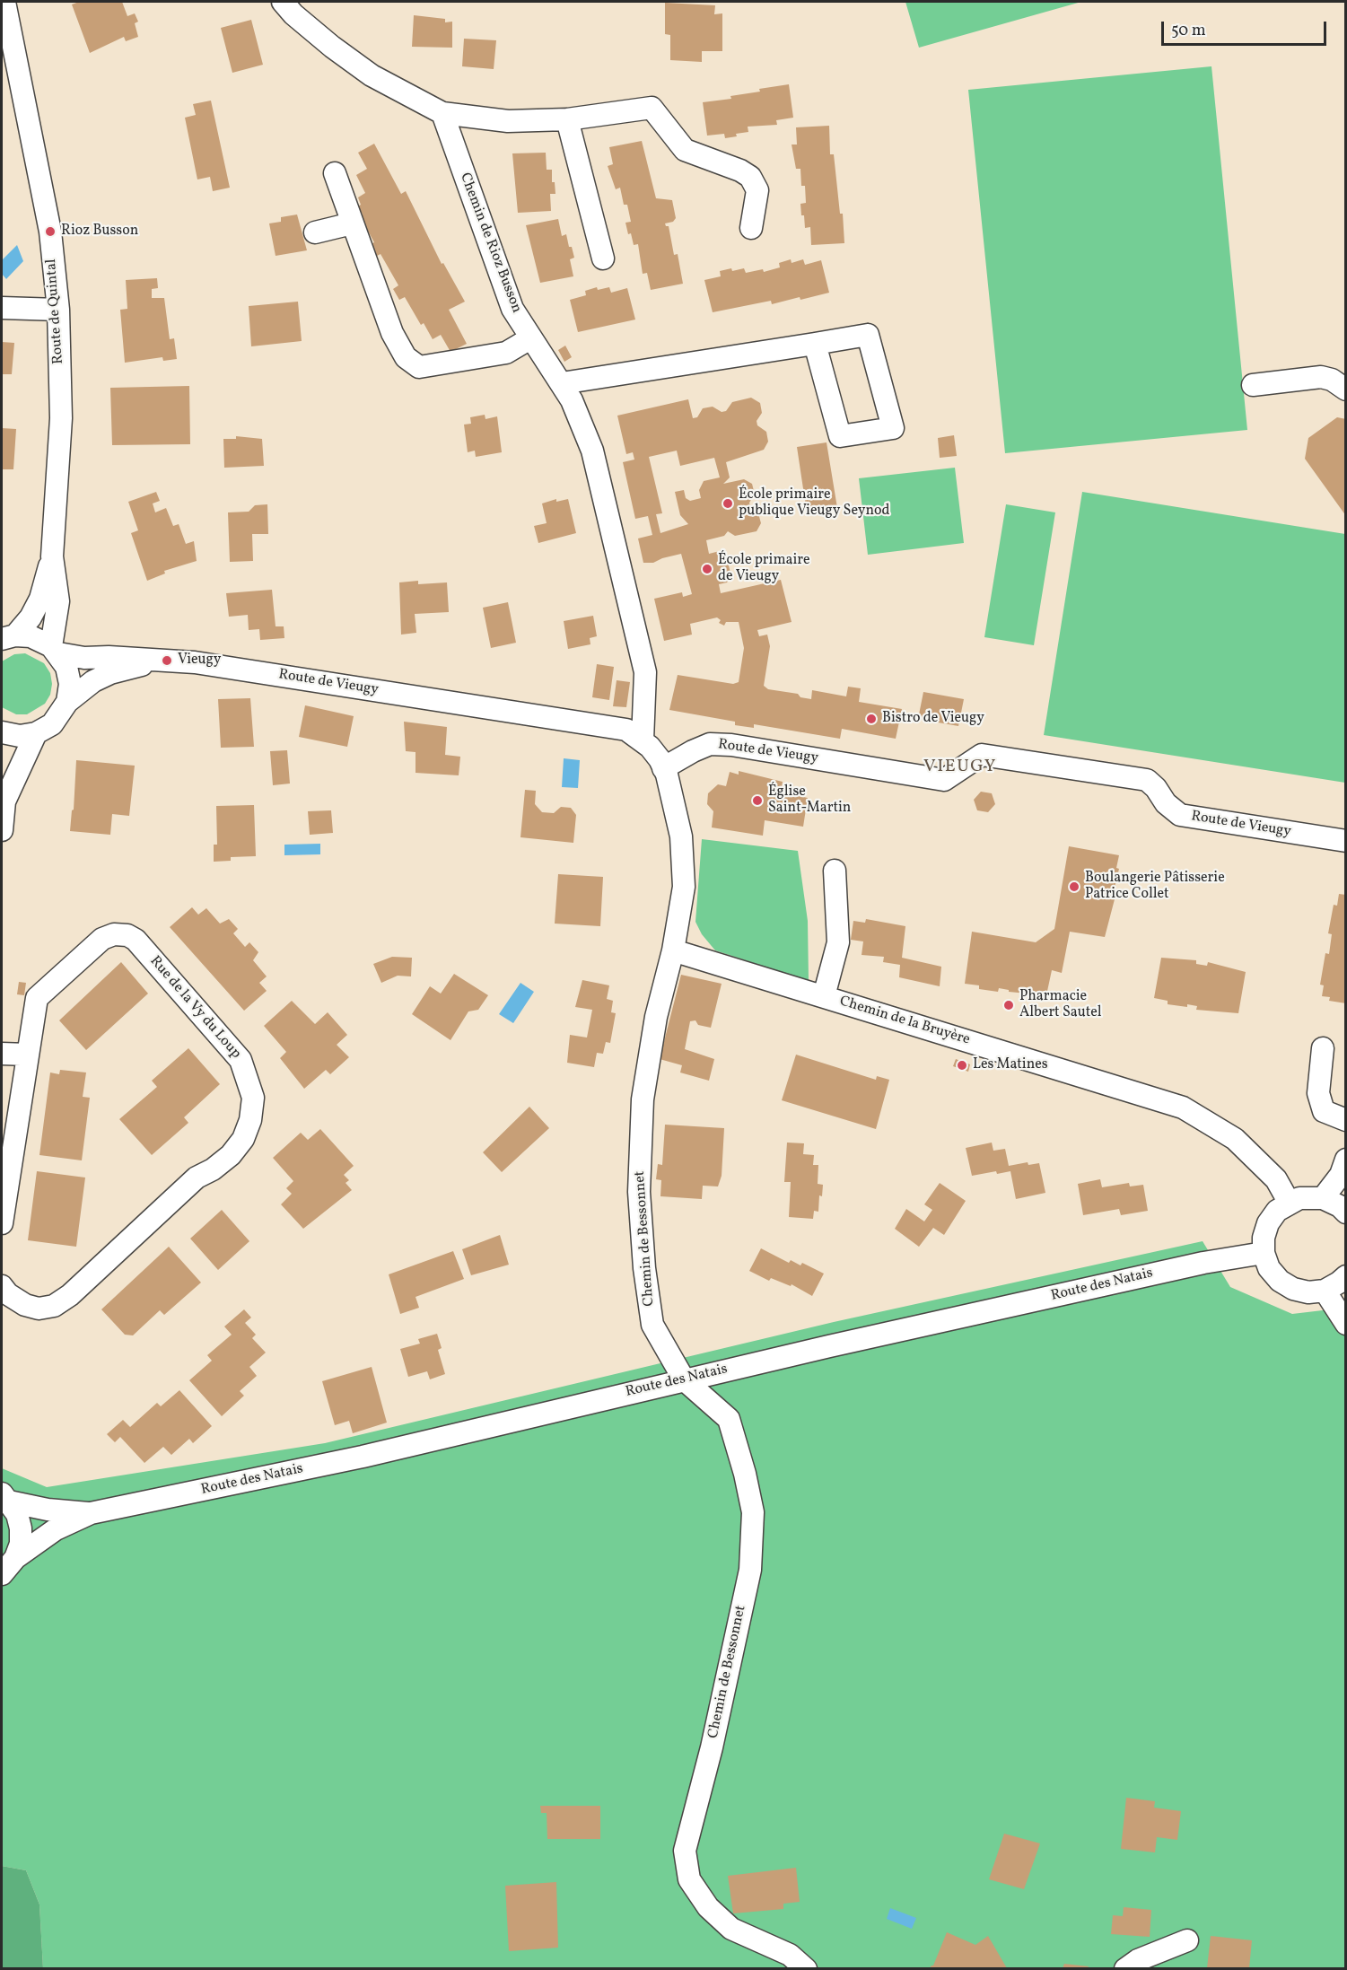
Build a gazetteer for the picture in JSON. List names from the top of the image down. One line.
{"streets":{"street":["Chemin de Rioz Busson","Route de Quintal","Route de Vieugy","Rue de la Vy du Loup","Chemin de la Bruyère","Chemin de Bessonnet","Route des Natais"]},"crossings":[["Chemin de Rioz Busson","Route de Vieugy"],["Route de Quintal","Route de Vieugy"],["Route de Vieugy","Chemin de Bessonnet"],["Chemin de la Bruyère","Chemin de Bessonnet"],["Chemin de Bessonnet","Route des Natais"]],"districts":["VIEUGY"],"places":["Rioz Busson","École primaire publique Vieugy Seynod","École primaire de Vieugy","Vieugy","Bistro de Vieugy","Église Saint-Martin","Boulangerie Pâtisserie Patrice Collet","Pharmacie Albert Sautel","Les Matines"],"scale_bar":"50 m"}
